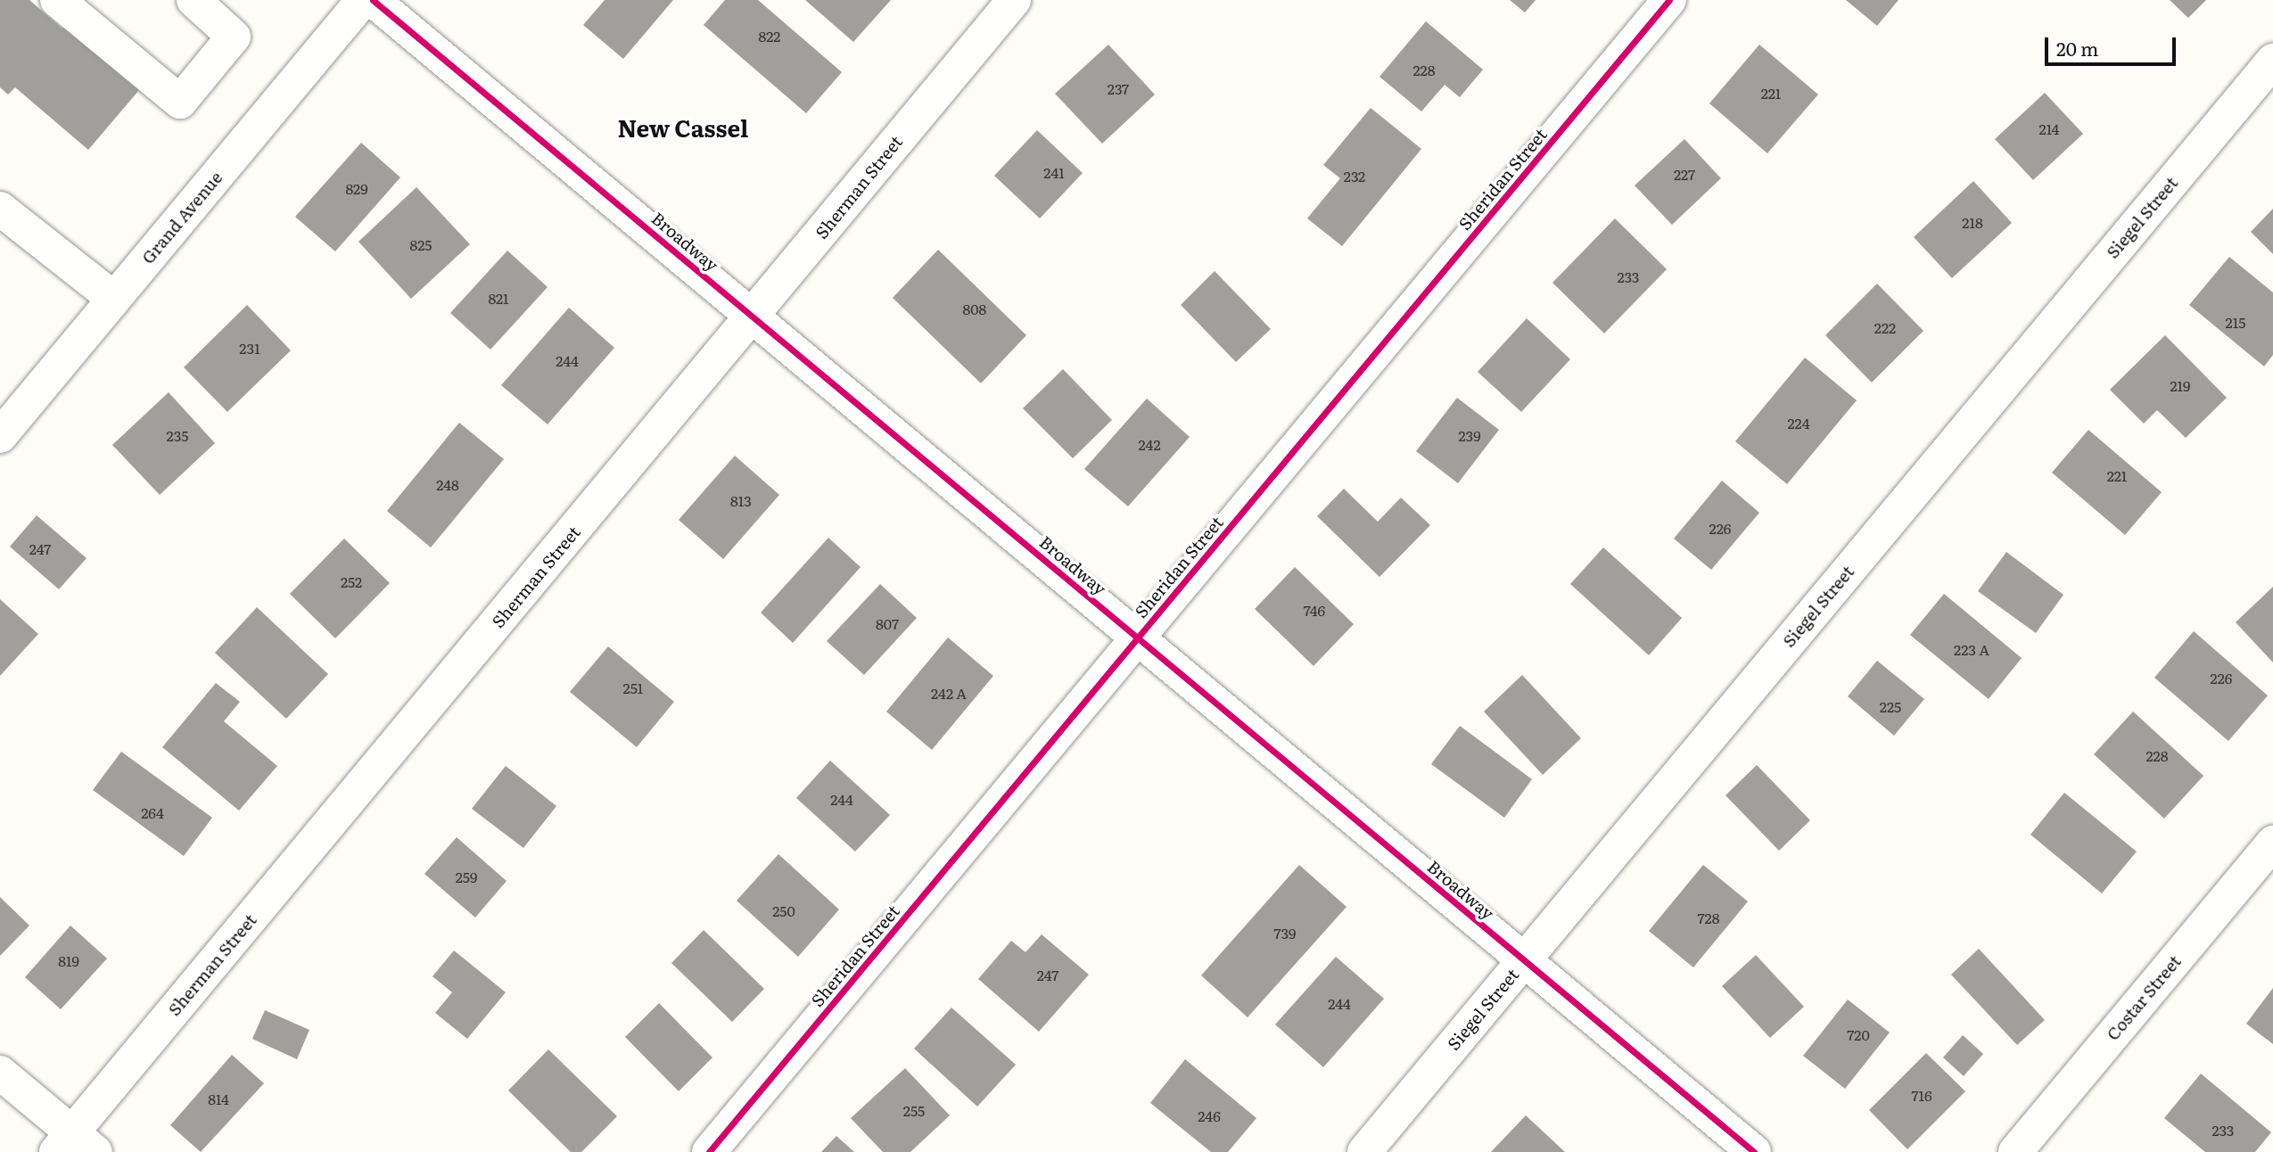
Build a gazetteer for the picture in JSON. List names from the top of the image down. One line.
{"streets":{"street":["Sheridan Street","Sherman Street","Grand Avenue","Siegel Street","Broadway","Costar Street"]},"crossings":[["Sheridan Street","Broadway"],["Sherman Street","Broadway"],["Siegel Street","Broadway"]],"districts":["New Cassel"],"house_numbers":["822","228","237","221","214","241","227","232","829","218","825","233","821","808","215","222","231","244","219","224","235","239","242","221","248","813","226","247","252","746","807","223 A","226","251","242 A","225","228","244","264","259","250","728","739","819","247","244","720","716","814","255","246","233"],"scale_bar":"20 m"}
